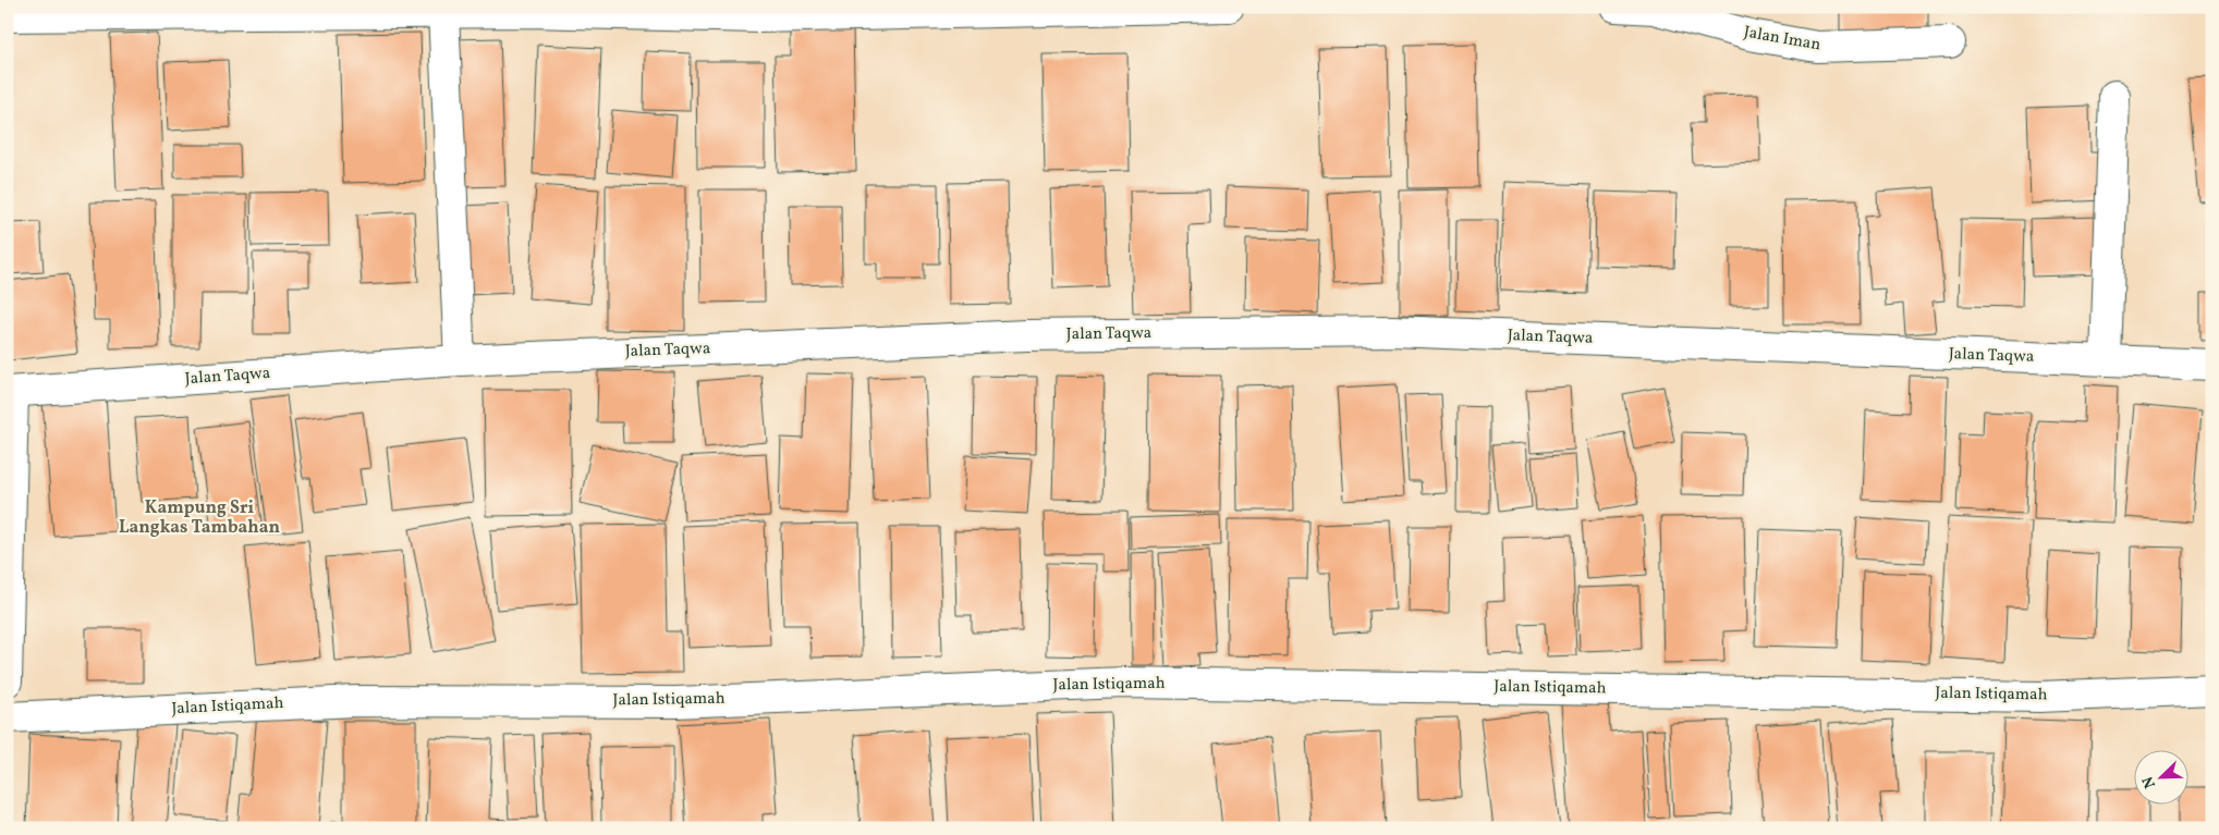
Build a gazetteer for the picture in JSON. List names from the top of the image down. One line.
{"streets":{"street":["Jalan Iman","Jalan Taqwa","Jalan Istiqamah"]},"districts":["Kampung Sri Langkas Tambahan"],"north":"bottom left"}
